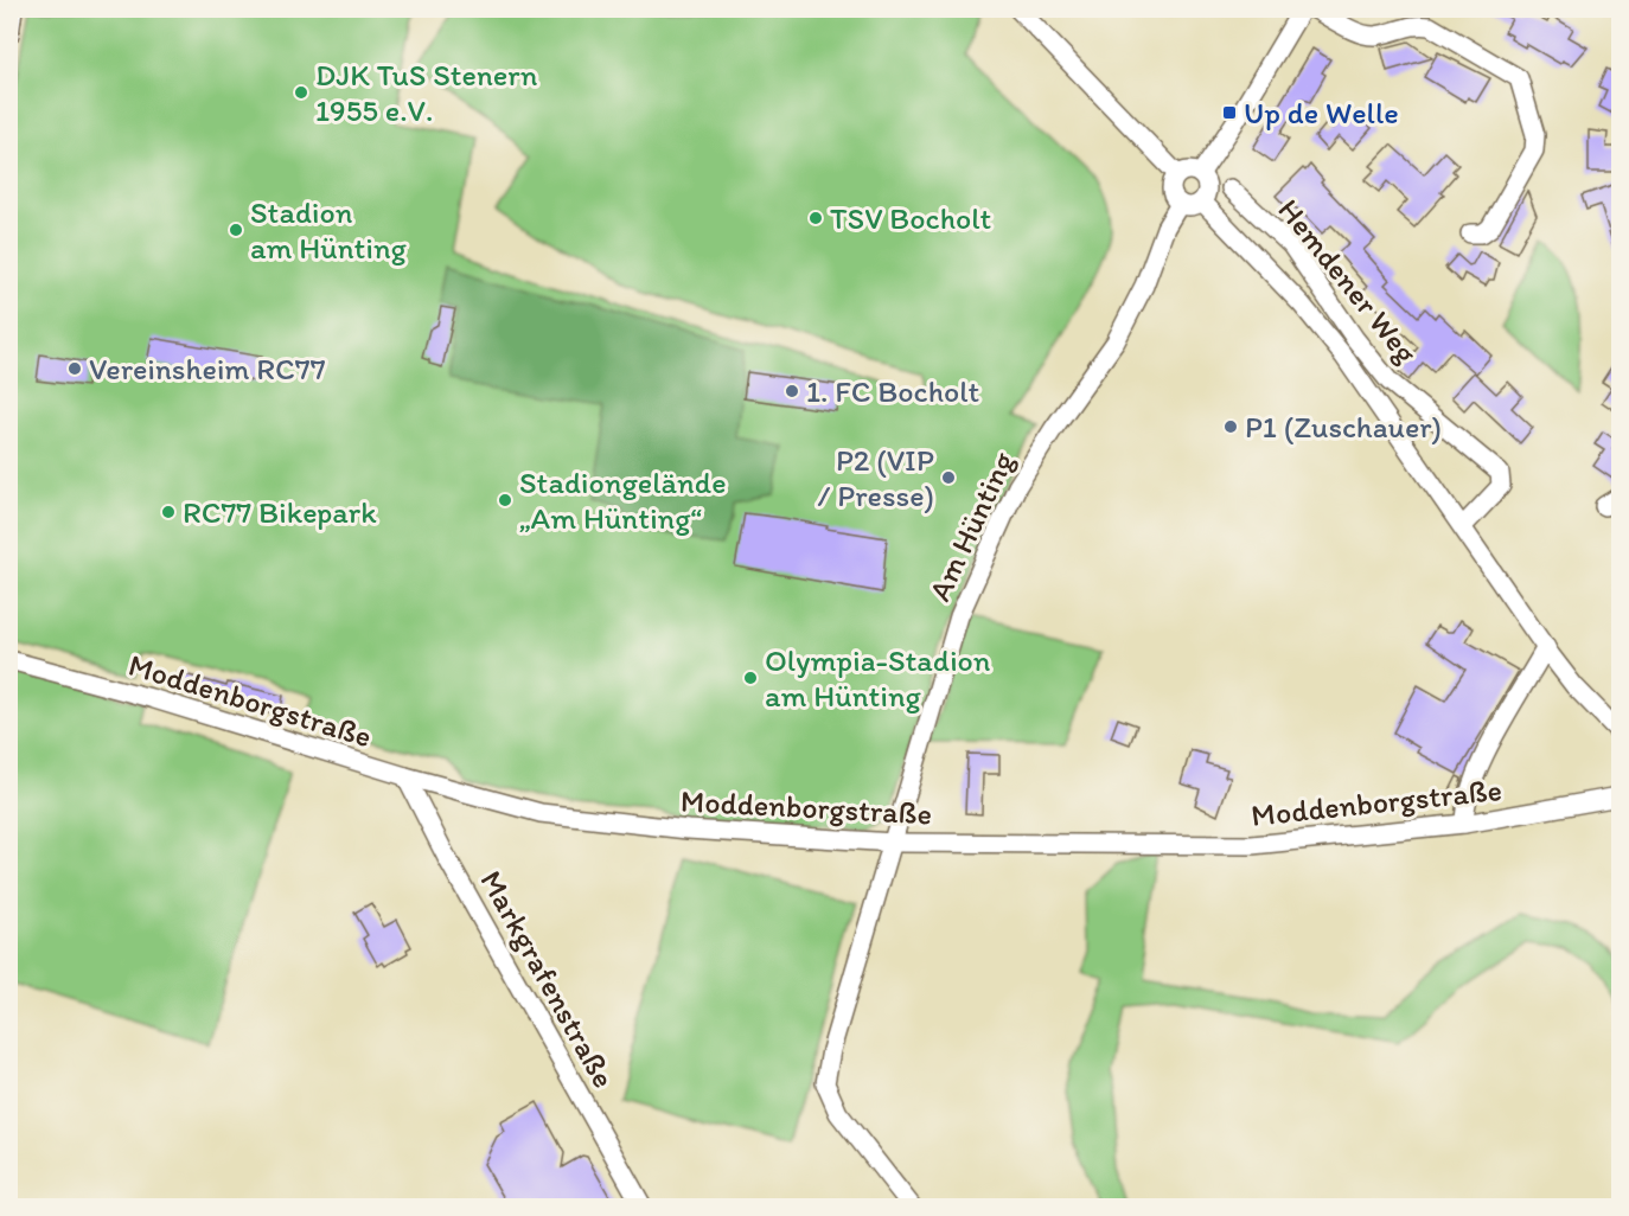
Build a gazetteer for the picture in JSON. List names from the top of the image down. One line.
{"streets":{"street":["Hemdener Weg","Am Hünting","Moddenborgstraße","Markgrafenstraße"]},"crossings":[["Hemdener Weg","Am Hünting"],["Am Hünting","Moddenborgstraße"],["Moddenborgstraße","Markgrafenstraße"]],"places":{"other":["DJK TuS Stenern 1955 e.V.","TSV Bocholt","Stadion am Hünting","Vereinsheim RC77","1. FC Bocholt","P1 (Zuschauer)","P2 (VIP / Presse)","Stadiongelände „Am Hünting“","RC77 Bikepark","Olympia-Stadion am Hünting"],"transit":["Up de Welle"]}}
